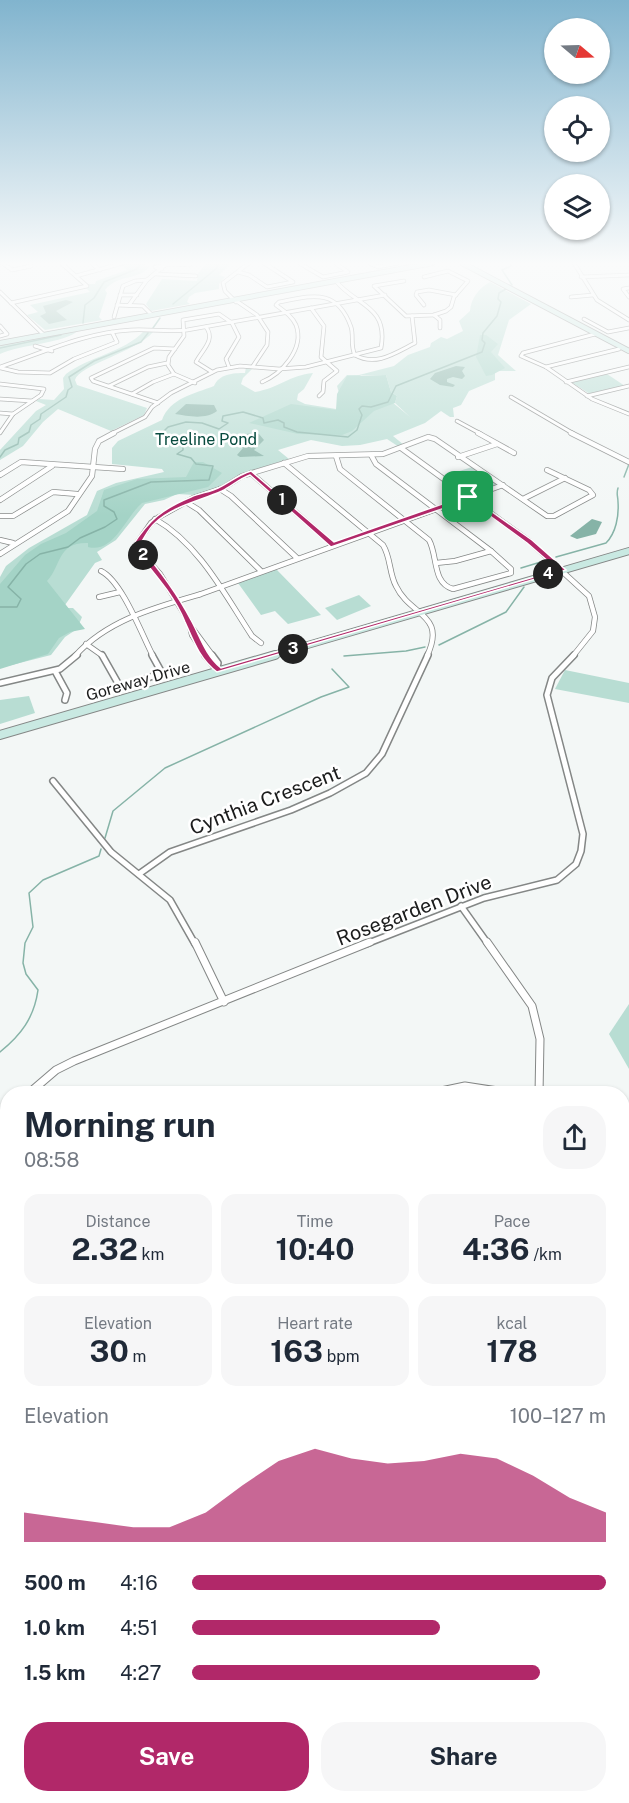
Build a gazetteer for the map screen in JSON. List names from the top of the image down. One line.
{"streets":{"main road":["Goreway Drive"],"street":["Cynthia Crescent","Rosegarden Drive"]},"crossings":[["Goreway Drive","Cynthia Crescent"],["Goreway Drive","Rosegarden Drive"]],"parks":["Treeline Pond"],"north":"right","page":{"pins":["1","2","4","3"],"heading":["Morning run","08:58"],"stats":[["Distance","2.32 km"],["Time","10:40"],["Pace","4:36 /km"],["Elevation","30 m"],["Heart rate","163 bpm"],["kcal","178"]],"chart":["Elevation","100–127 m"],"list":[{"name":"500 m","note":"4:16"},{"name":"1.0 km","note":"4:51"},{"name":"1.5 km","note":"4:27"}],"buttons":["Save","Share"]}}
